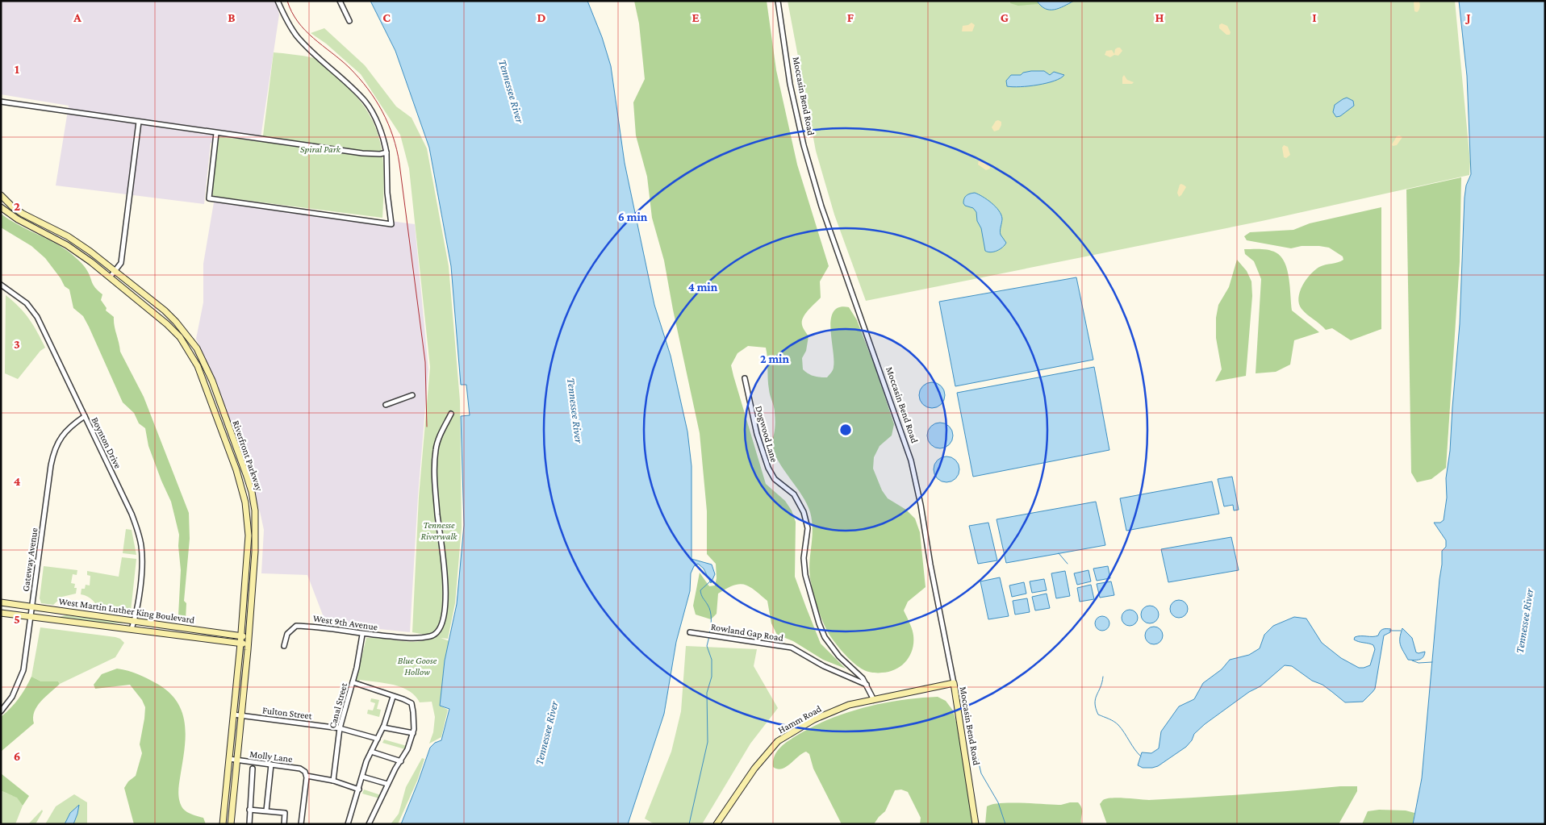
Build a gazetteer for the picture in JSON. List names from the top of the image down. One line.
{"streets":{"main road":["Moccasin Bend Road","Riverfront Parkway","West Martin Luther King Boulevard","Hamm Road"],"street":["Dogwood Lane","Boynton Drive","Gateway Avenue","West 9th Avenue","Rowland Gap Road","Canal Street","Fulton Street","Molly Lane"]},"crossings":[["Moccasin Bend Road","Hamm Road"],["Dogwood Lane","Rowland Gap Road"],["Dogwood Lane","Hamm Road"],["Boynton Drive","Gateway Avenue"],["Boynton Drive","West Martin Luther King Boulevard"],["Riverfront Parkway","West Martin Luther King Boulevard"],["Riverfront Parkway","Fulton Street"],["Riverfront Parkway","Molly Lane"],["Gateway Avenue","West Martin Luther King Boulevard"],["West 9th Avenue","Canal Street"],["Canal Street","Fulton Street"]],"water":["Tennessee River"],"parks":["Spiral Park","Tennesse Riverwalk","Blue Goose Hollow"],"grid":{"columns":["A","B","C","D","E","F","G","H","I","J"],"rows":["1","2","3","4","5","6"]},"rings":["6 min","4 min","2 min"]}
